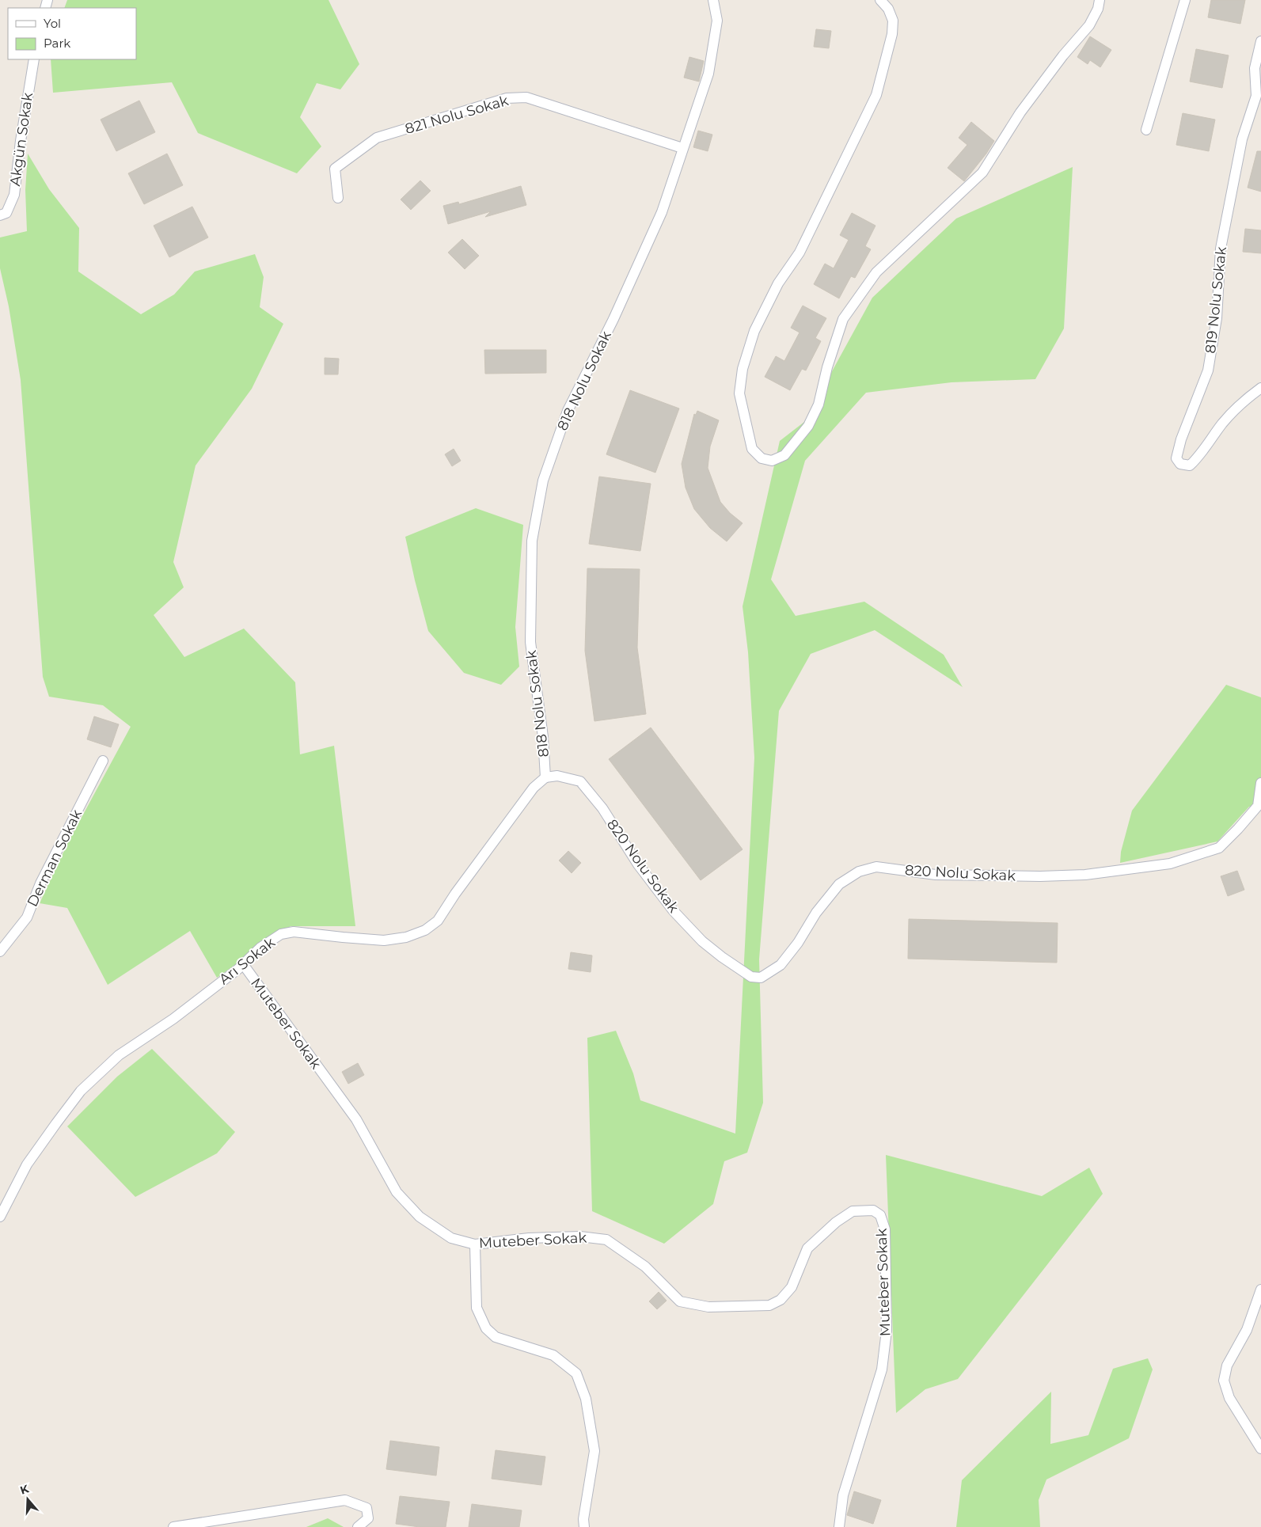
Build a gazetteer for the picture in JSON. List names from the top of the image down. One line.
{"streets":{"street":["821 Nolu Sokak","Akgün Sokak","819 Nolu Sokak","818 Nolu Sokak","Derman Sokak","820 Nolu Sokak","Arı Sokak","Muteber Sokak"]},"crossings":[["821 Nolu Sokak","818 Nolu Sokak"],["818 Nolu Sokak","820 Nolu Sokak"],["818 Nolu Sokak","Arı Sokak"],["820 Nolu Sokak","Arı Sokak"],["Arı Sokak","Muteber Sokak"]],"legend":["Yol","Park"],"north":"top"}
